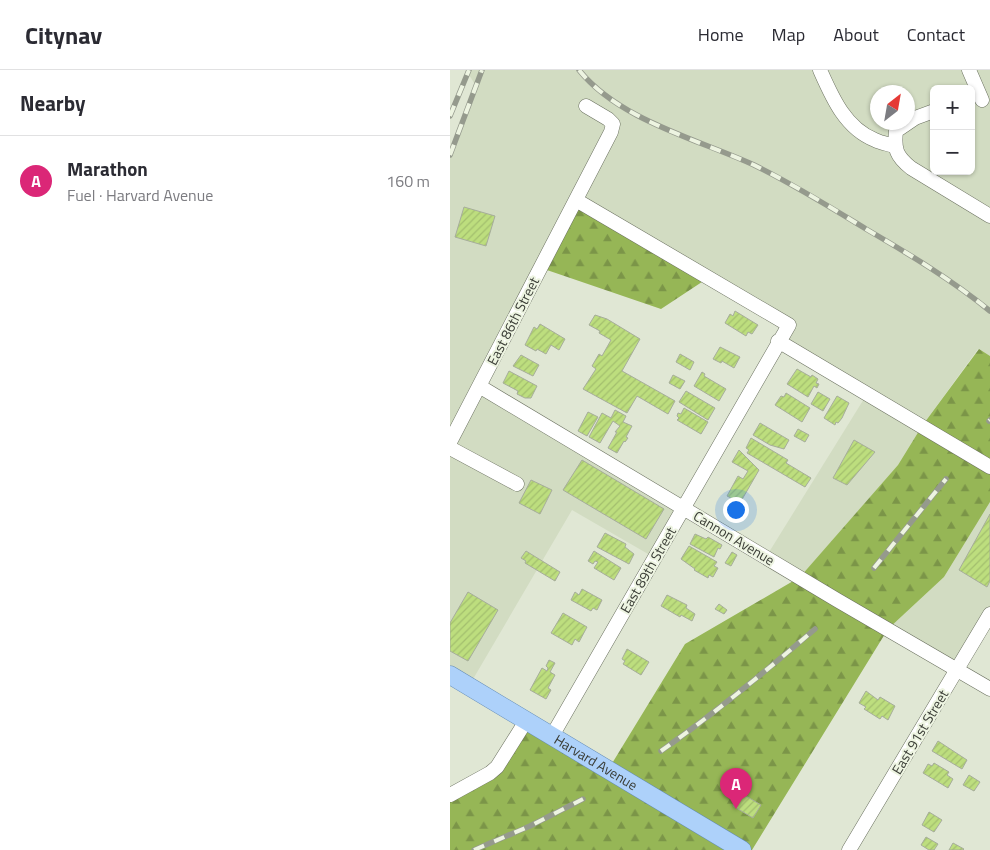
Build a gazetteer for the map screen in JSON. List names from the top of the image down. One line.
{"streets":{"main road":["Harvard Avenue"],"street":["East 86th Street","Cannon Avenue","East 89th Street","East 91st Street"]},"crossings":[["East 86th Street","Cannon Avenue"],["East 86th Street","East 89th Street"],["Cannon Avenue","East 89th Street"],["Cannon Avenue","East 91st Street"],["East 89th Street","Harvard Avenue"]],"north":"top right","page":{"header":"Citynav","nav":["Home","Map","About","Contact"],"heading":"Nearby","map_buttons":["+","−"],"list":[{"mark":"A","name":"Marathon","note":"Fuel · Harvard Avenue","value":"160 m"}],"pins":"A"}}
